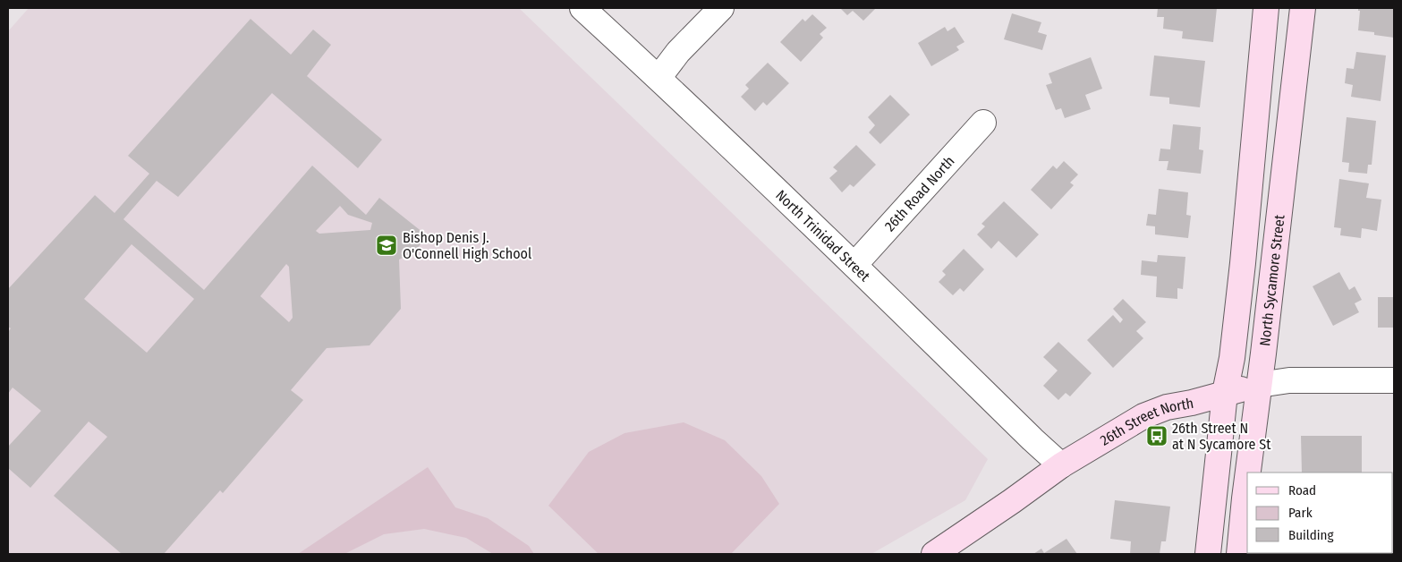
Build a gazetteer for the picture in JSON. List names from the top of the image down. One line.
{"streets":{"main road":["North Sycamore Street","26th Street North"],"street":["26th Road North","North Trinidad Street"]},"crossings":[["26th Road North","North Trinidad Street"],["North Trinidad Street","26th Street North"],["North Sycamore Street","26th Street North"]],"places":{"school or university":["Bishop Denis J. O'Connell High School"],"bus stop":["26th Street N at N Sycamore St"]},"legend":["Road","Park","Building"]}
